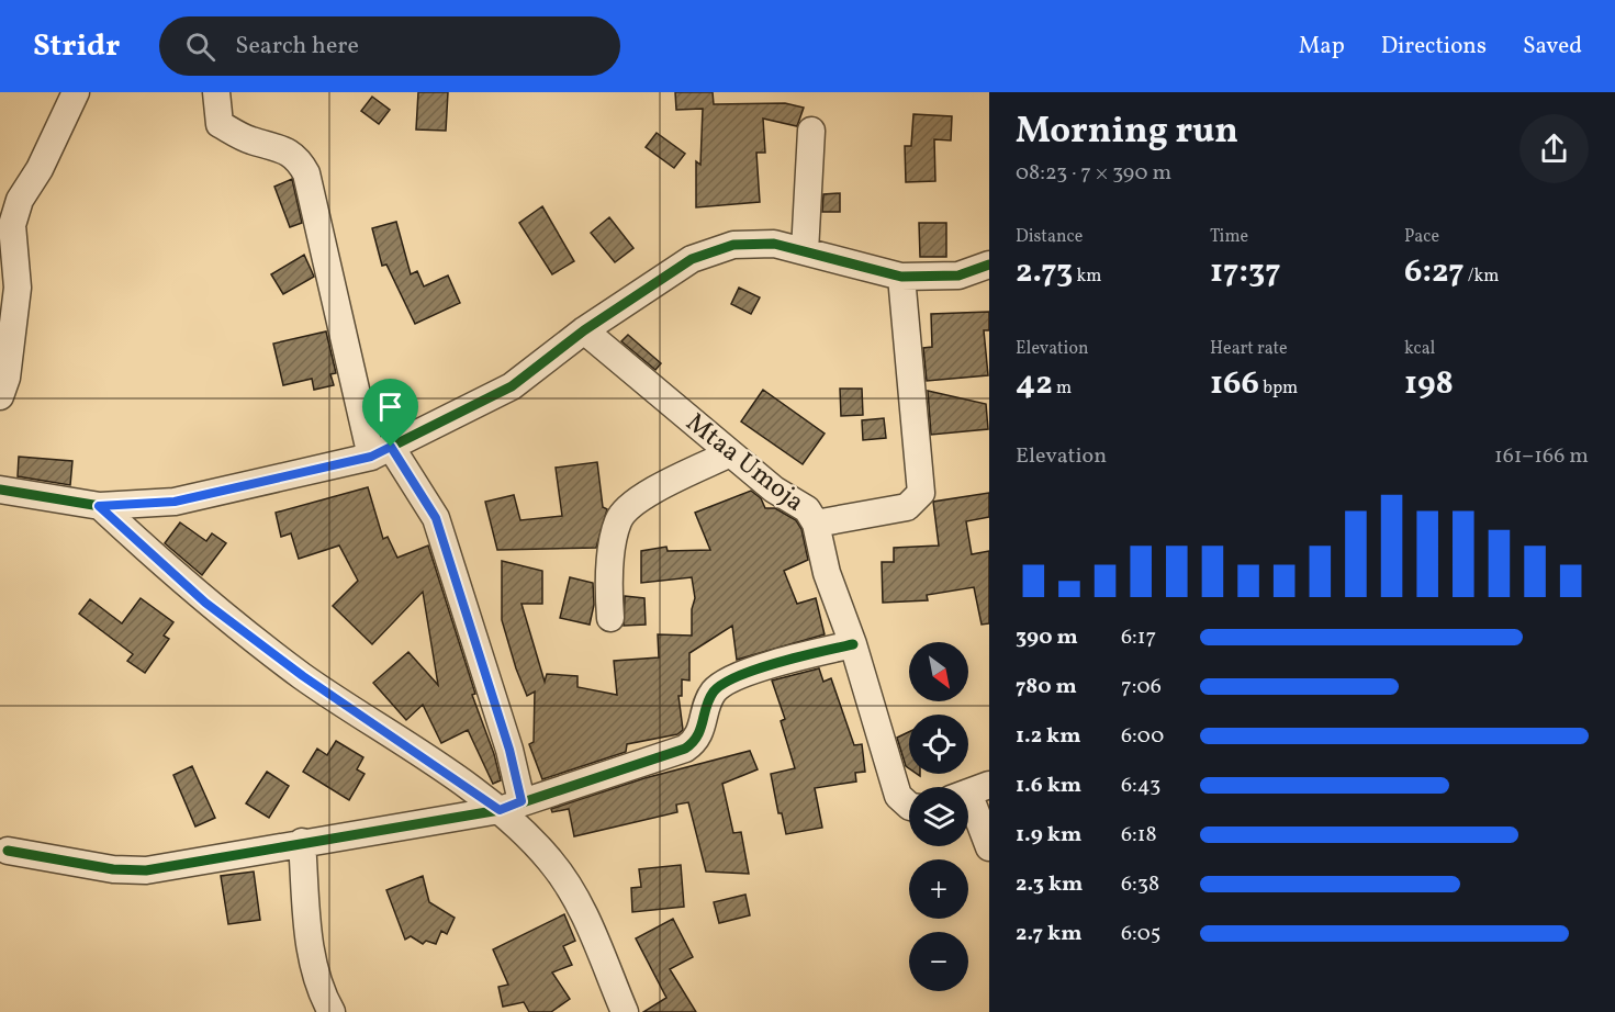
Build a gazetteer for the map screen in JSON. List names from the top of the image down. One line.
{"streets":{"street":["Mtaa Umoja"]},"north":"bottom right","page":{"header":"Stridr","search":"Search here","nav":["Map","Directions","Saved"],"heading":["Morning run","08:23 · 7 × 390 m"],"stats":[["Distance","2.73 km"],["Time","17:37"],["Pace","6:27 /km"],["Elevation","42 m"],["Heart rate","166 bpm"],["kcal","198"]],"chart":["Elevation","161–166 m"],"list":[{"name":"390 m","note":"6:17"},{"name":"780 m","note":"7:06"},{"name":"1.2 km","note":"6:00"},{"name":"1.6 km","note":"6:43"},{"name":"1.9 km","note":"6:18"},{"name":"2.3 km","note":"6:38"},{"name":"2.7 km","note":"6:05"}],"map_buttons":["+","−"]}}
